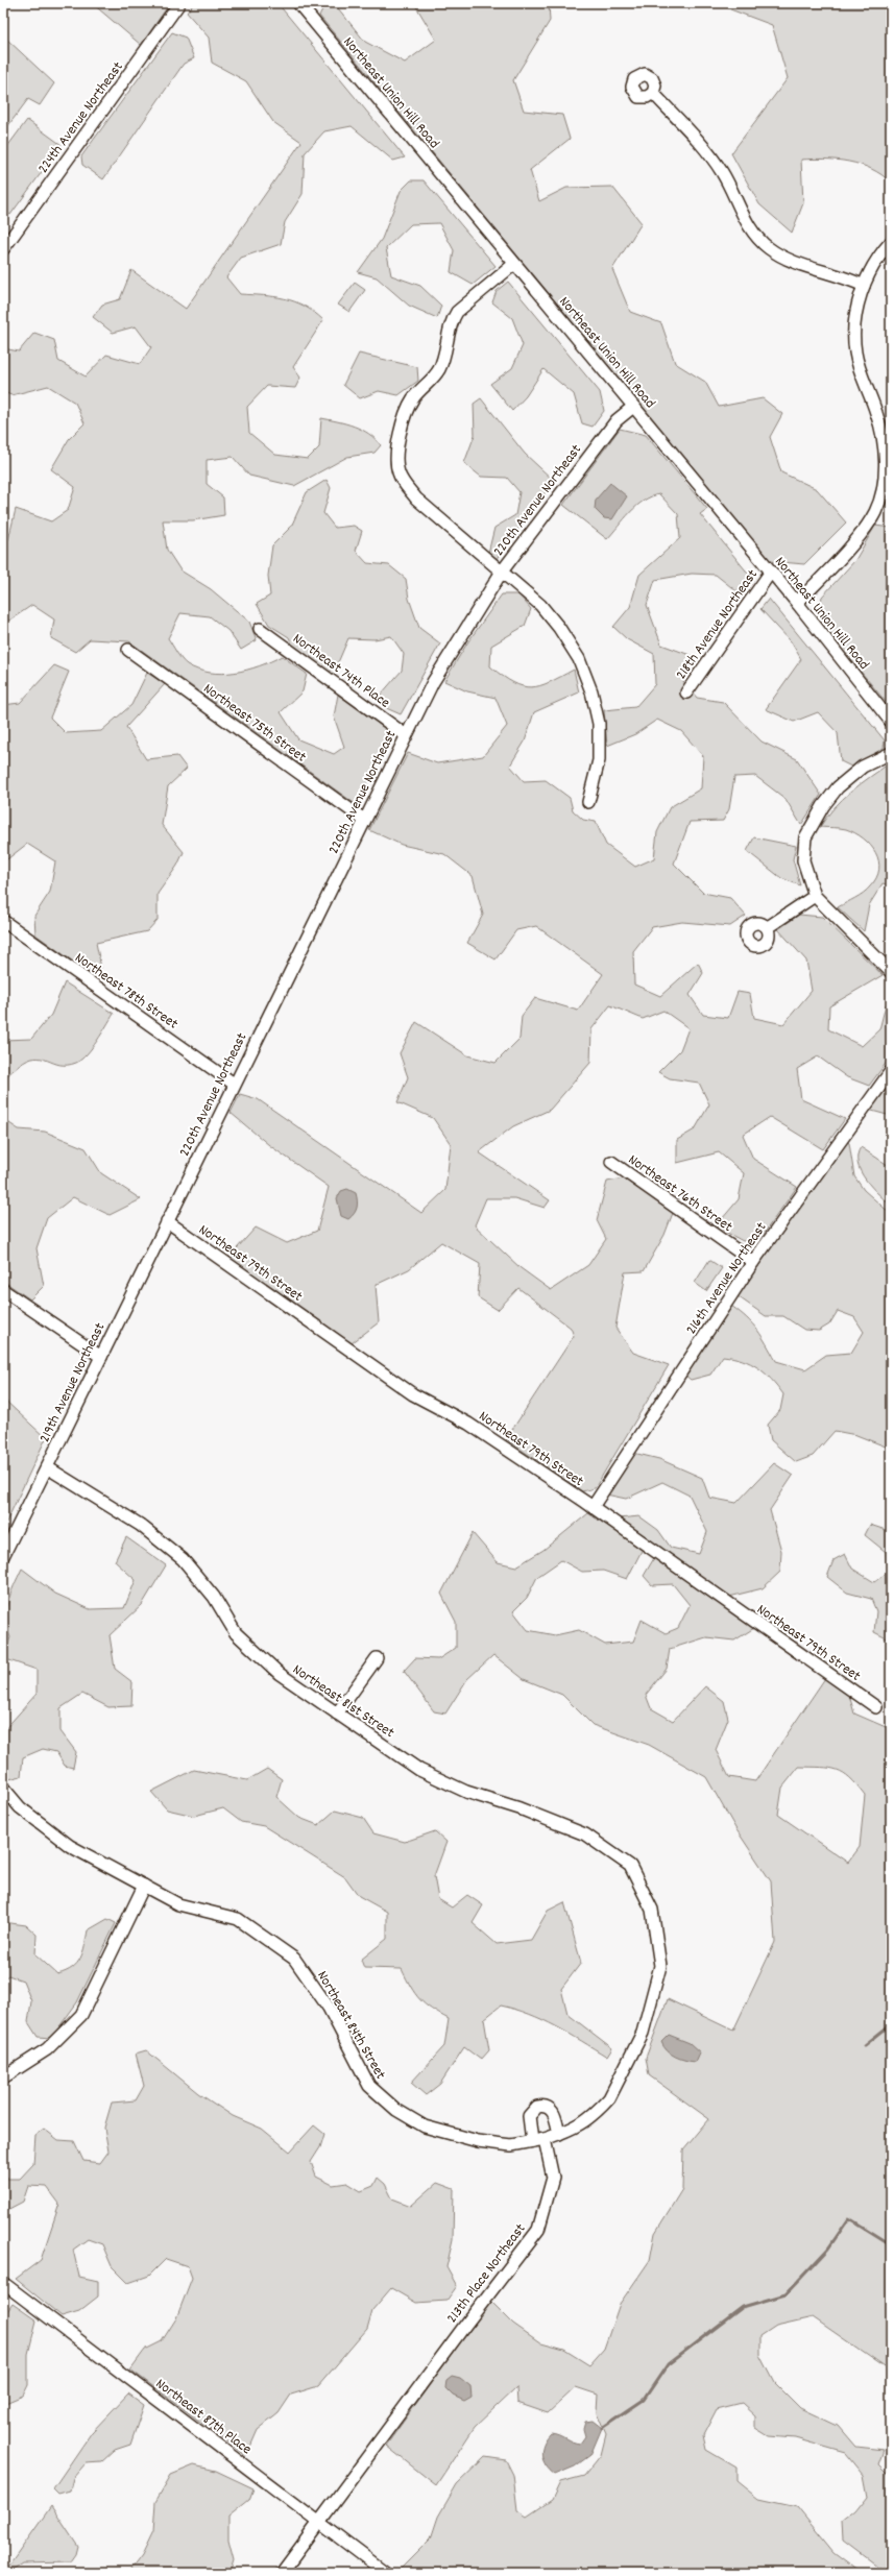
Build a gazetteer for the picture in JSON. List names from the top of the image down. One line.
{"streets":{"street":["Northeast Union Hill Road","224th Avenue Northeast","220th Avenue Northeast","218th Avenue Northeast","Northeast 74th Place","Northeast 75th Street","Northeast 78th Street","Northeast 76th Street","Northeast 79th Street","216th Avenue Northeast","219th Avenue Northeast","Northeast 81st Street","Northeast 84th Street","213th Place Northeast","Northeast 87th Place"]},"crossings":[["Northeast Union Hill Road","220th Avenue Northeast"],["Northeast Union Hill Road","218th Avenue Northeast"],["220th Avenue Northeast","Northeast 74th Place"],["220th Avenue Northeast","Northeast 75th Street"],["220th Avenue Northeast","Northeast 78th Street"],["220th Avenue Northeast","Northeast 79th Street"],["220th Avenue Northeast","219th Avenue Northeast"],["Northeast 76th Street","216th Avenue Northeast"],["Northeast 79th Street","216th Avenue Northeast"],["Northeast 79th Street","219th Avenue Northeast"],["219th Avenue Northeast","Northeast 81st Street"],["Northeast 84th Street","213th Place Northeast"],["213th Place Northeast","Northeast 87th Place"]]}
